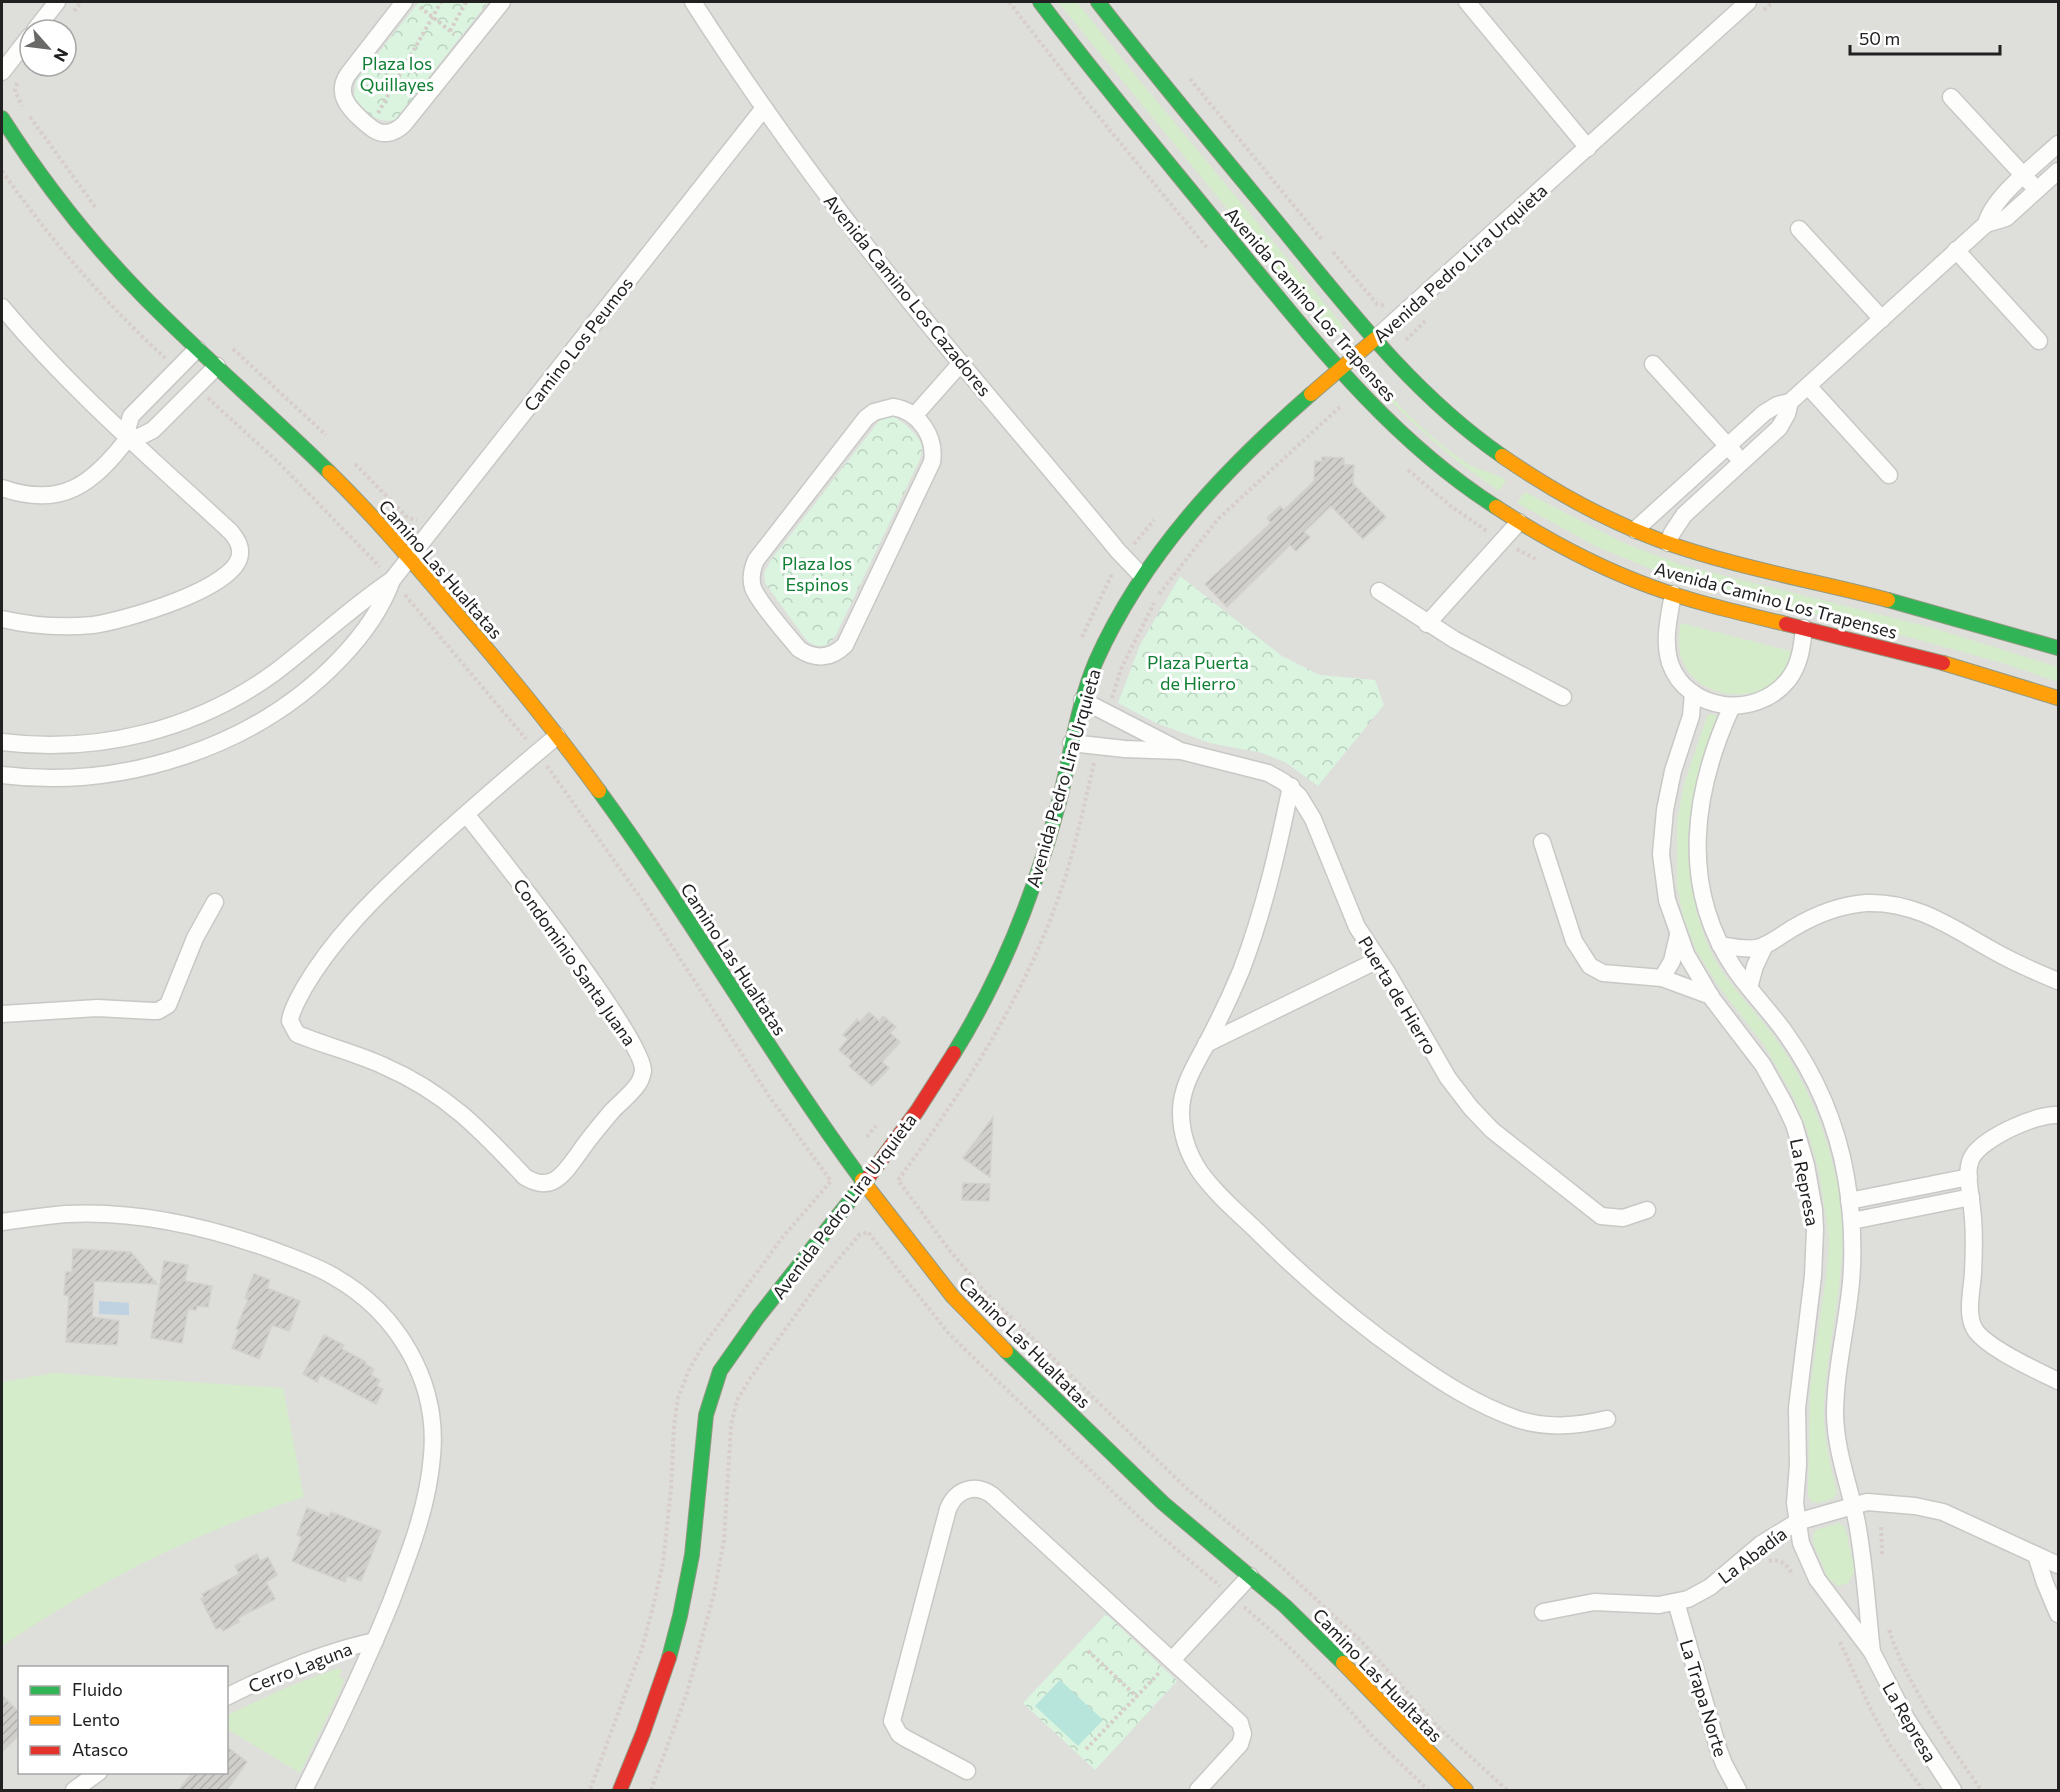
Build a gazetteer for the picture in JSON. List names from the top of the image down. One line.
{"streets":{"main road":["Avenida Pedro Lira Urquieta","Avenida Camino Los Trapenses","Camino Las Hualtatas"],"street":["Avenida Camino Los Cazadores","Camino Los Peumos","Condominio Santa Juana","Puerta de Hierro","La Represa","La Abadía","Cerro Laguna","La Trapa Norte"]},"crossings":[["Avenida Pedro Lira Urquieta","Avenida Camino Los Cazadores"],["Avenida Pedro Lira Urquieta","Avenida Camino Los Trapenses"],["Avenida Pedro Lira Urquieta","Camino Las Hualtatas"],["Avenida Pedro Lira Urquieta","Puerta de Hierro"],["Avenida Camino Los Cazadores","Camino Los Peumos"],["Camino Los Peumos","Camino Las Hualtatas"],["Camino Las Hualtatas","Condominio Santa Juana"],["La Represa","La Abadía"],["La Abadía","La Trapa Norte"]],"parks":["Plaza los Quillayes","Plaza los Espinos","Plaza Puerta de Hierro"],"legend":["Fluido","Lento","Atasco"],"scale_bar":"50 m","north":"bottom right"}
